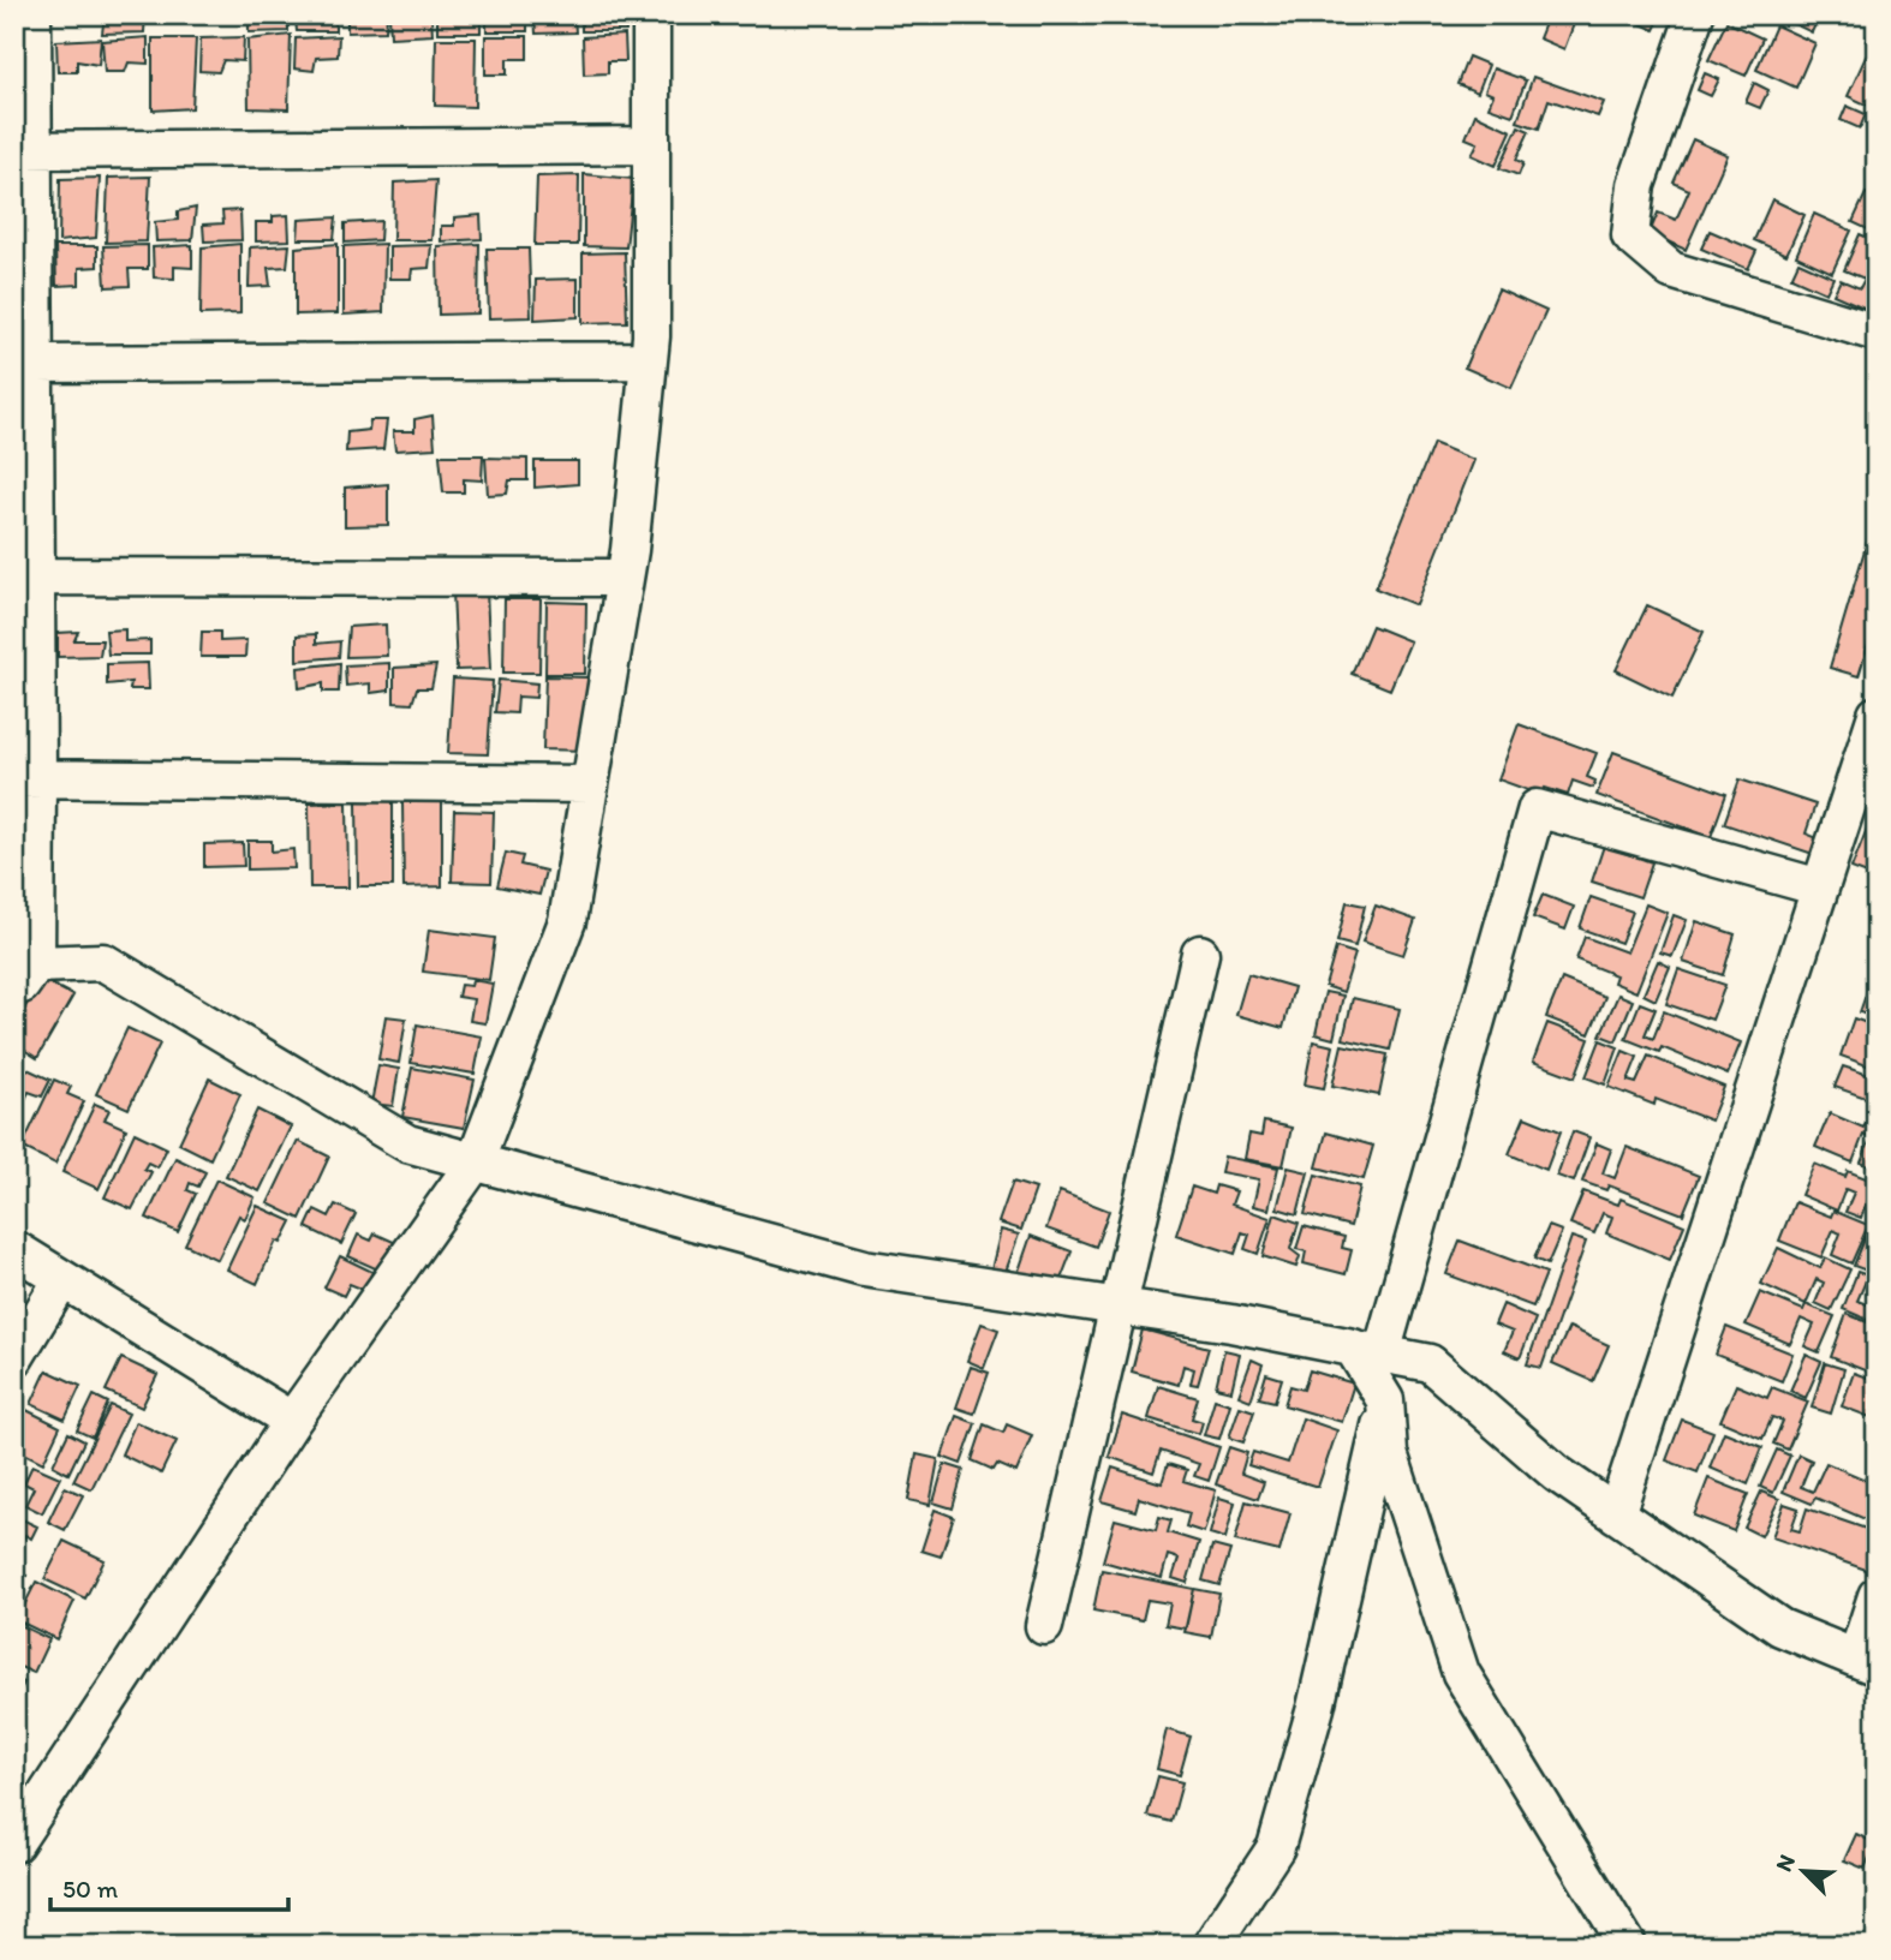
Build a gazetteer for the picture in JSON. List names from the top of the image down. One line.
{"scale_bar":"50 m","north":"top left"}
